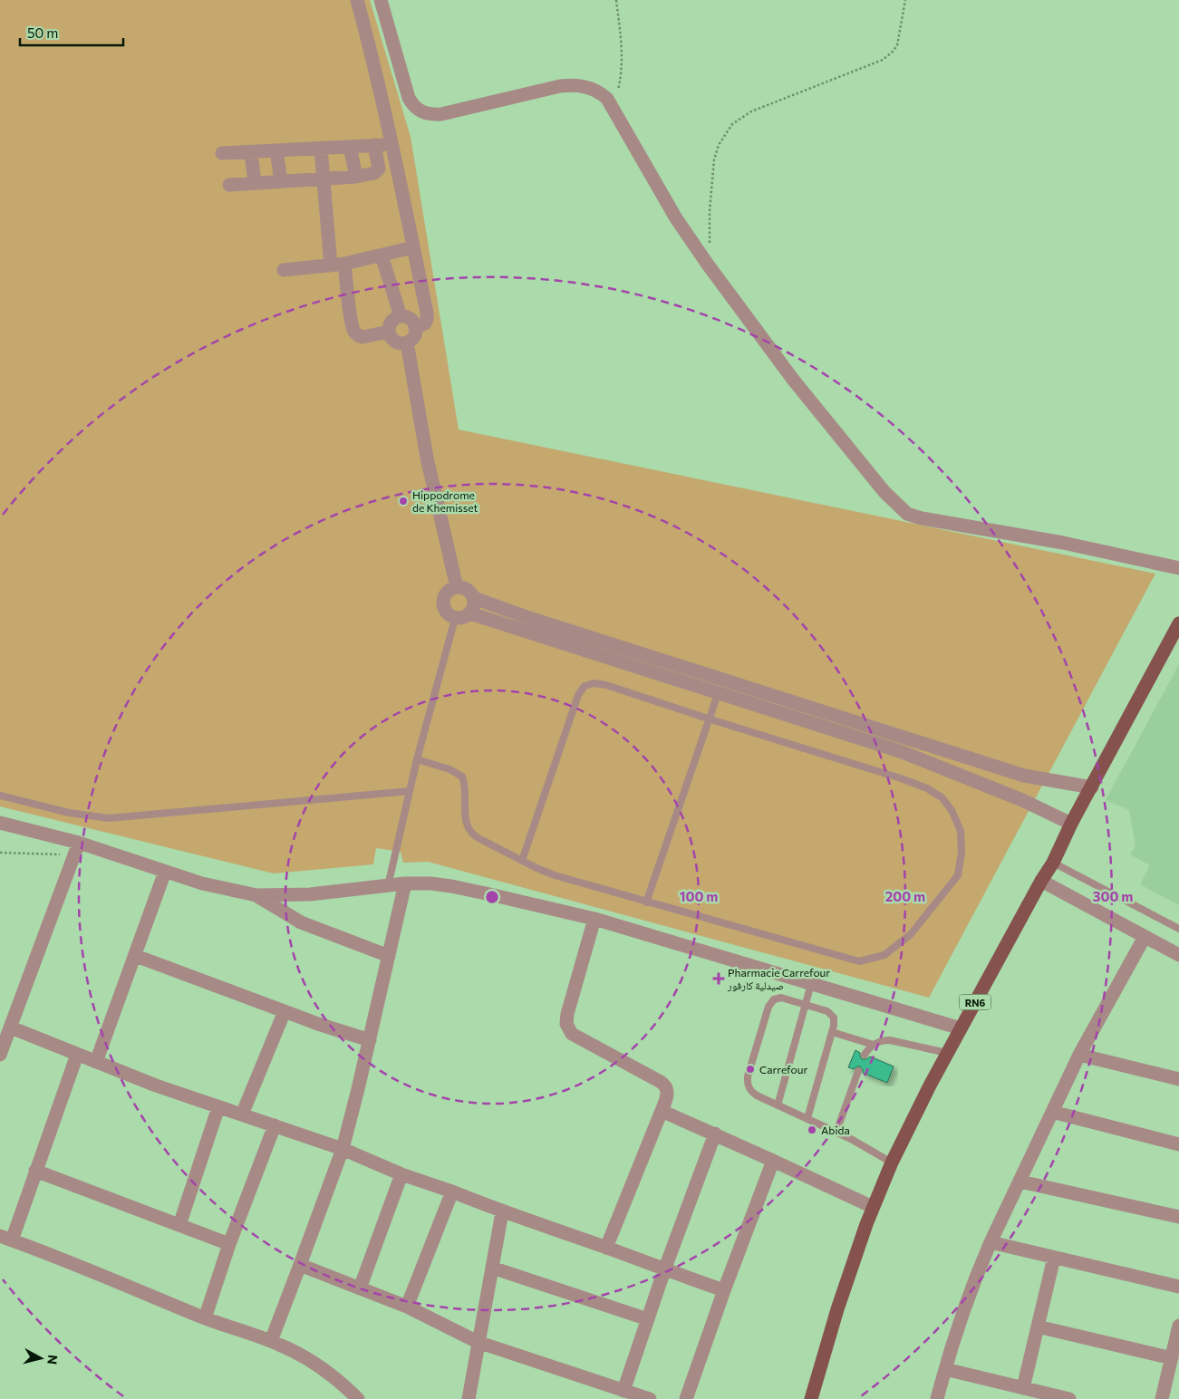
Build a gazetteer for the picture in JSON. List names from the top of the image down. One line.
{"streets":{"main road":["RN6"]},"places":{"other":["Hippodrome de Khemisset","Carrefour","Abida"],"health":["Pharmacie Carrefour صيدلية كارفور"]},"scale_bar":"50 m","north":"right","rings":["100 m","200 m","300 m"]}
